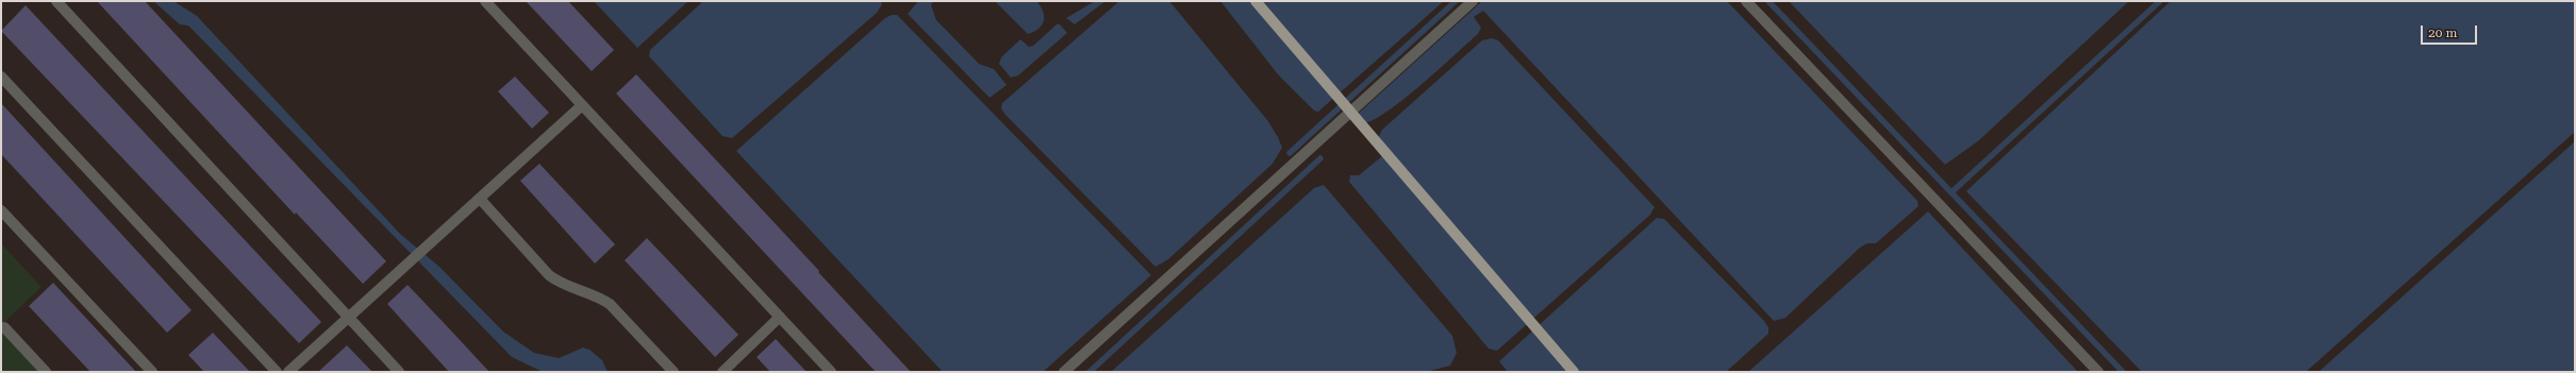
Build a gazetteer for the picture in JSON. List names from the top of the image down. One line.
{"scale_bar":"20 m"}
